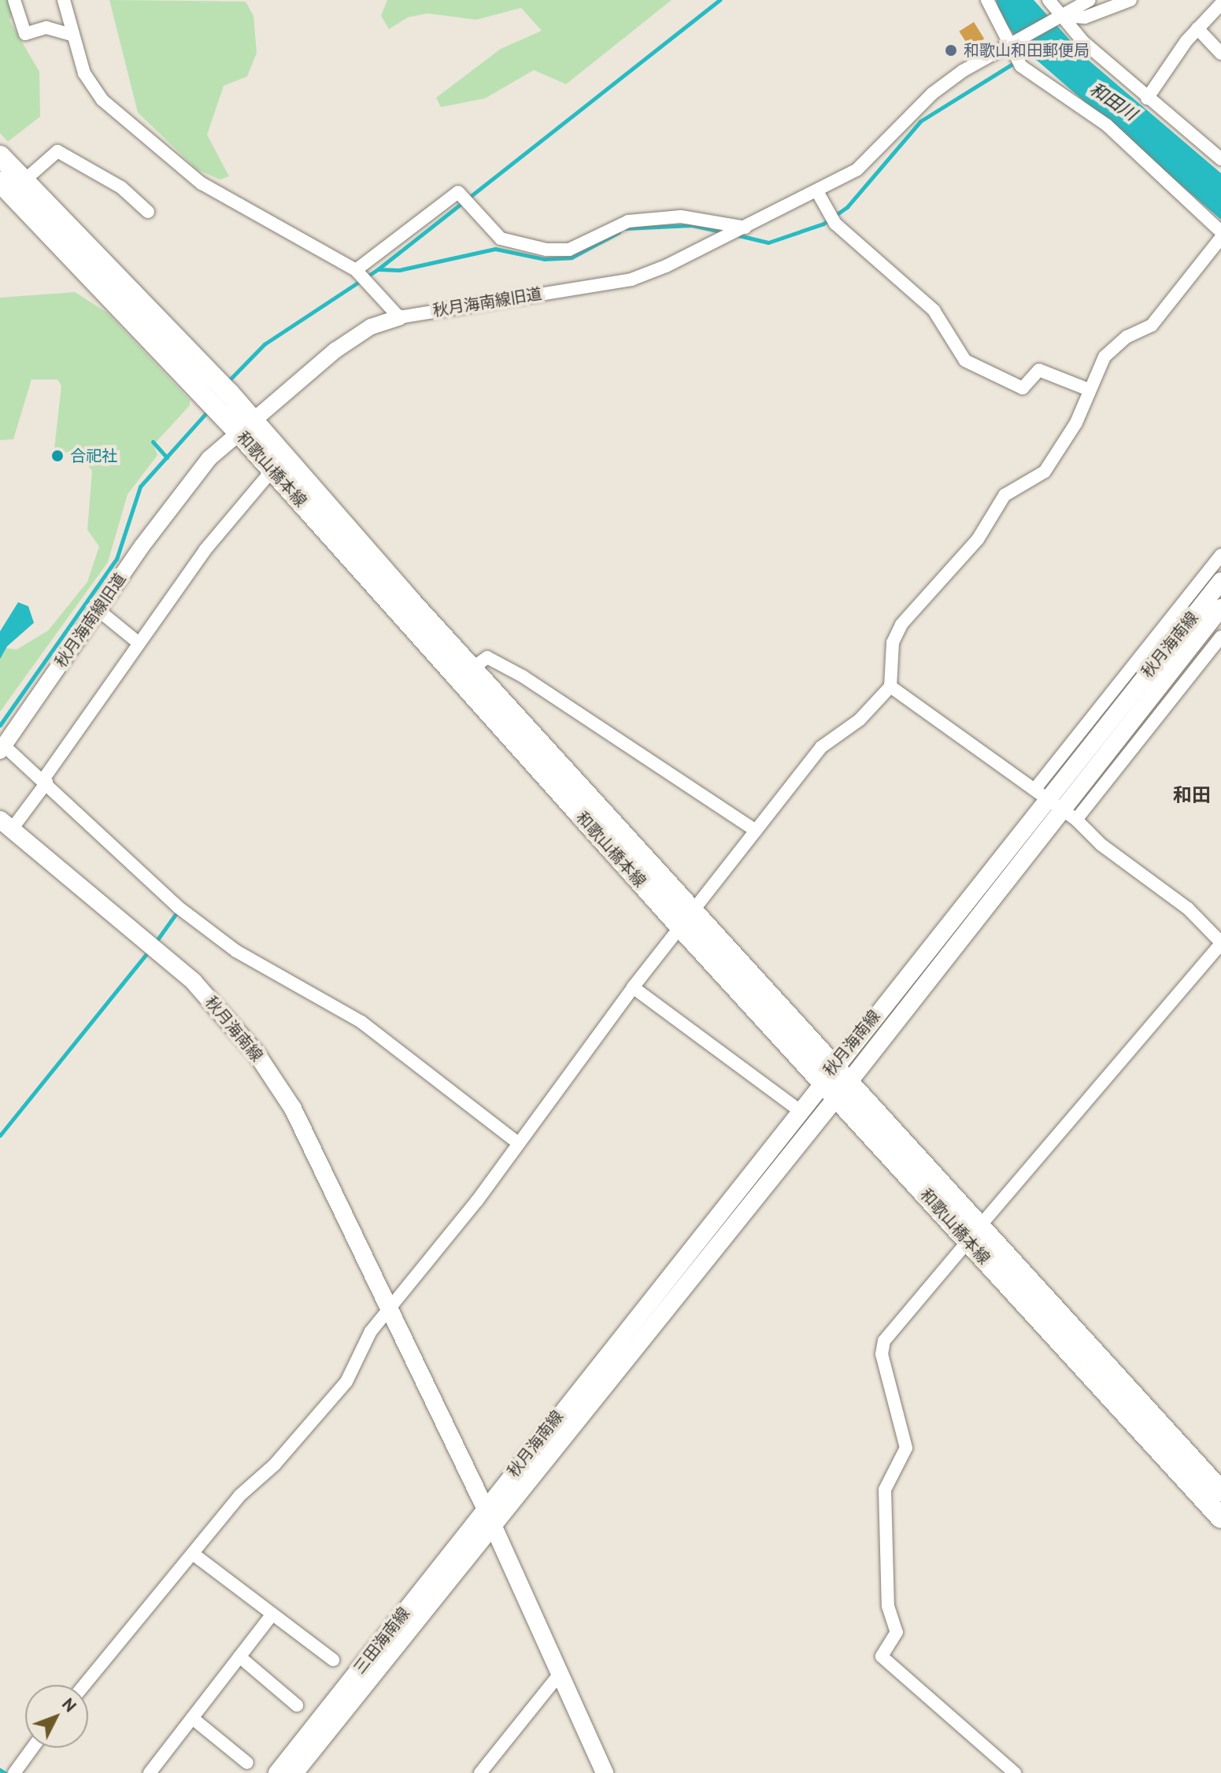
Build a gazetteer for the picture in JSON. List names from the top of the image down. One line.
{"streets":{"main road":["和歌山橋本線","秋月海南線","三田海南線"],"street":["秋月海南線旧道"]},"crossings":[["秋月海南線旧道","和歌山橋本線"],["和歌山橋本線","秋月海南線"],["秋月海南線","三田海南線"]],"districts":["和田"],"water":["和田川"],"places":["和歌山和田郵便局","合祀社"],"north":"top right"}
